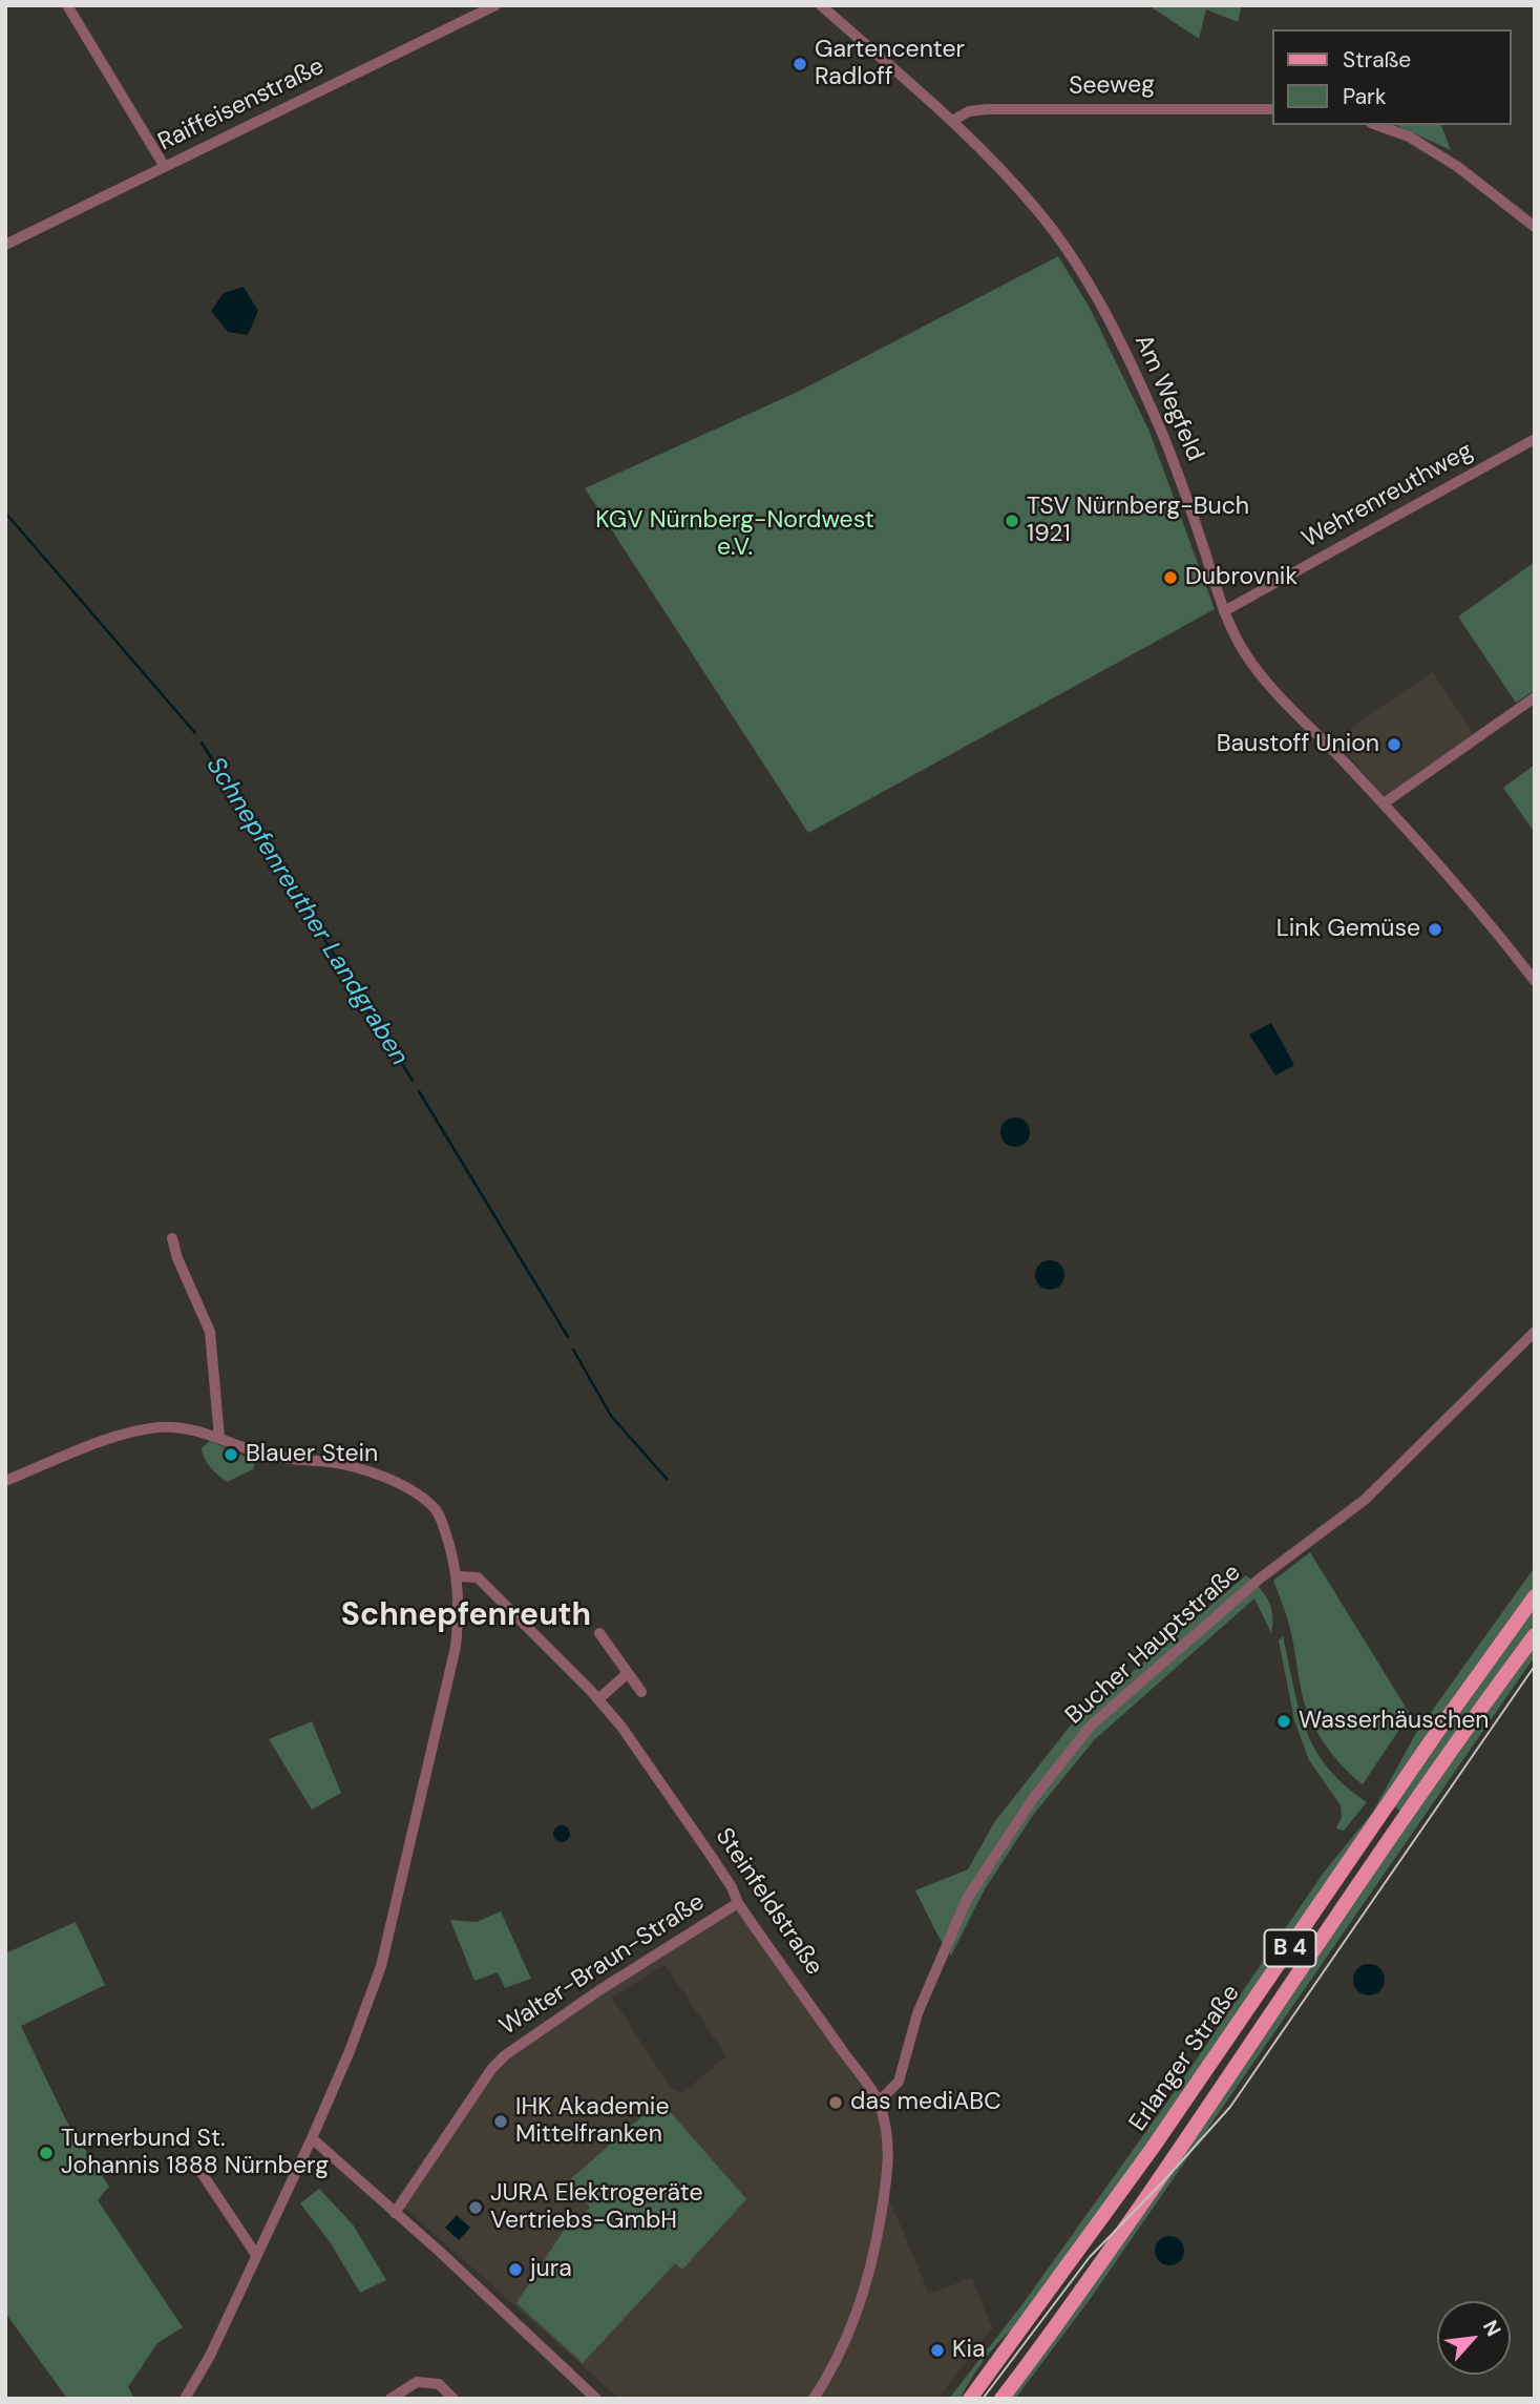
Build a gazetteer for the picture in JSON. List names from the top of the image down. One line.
{"streets":{"main road":["B 4","Erlanger Straße"],"street":["Seeweg","Raiffeisenstraße","Am Wegfeld","Wehrenreuthweg","Bucher Hauptstraße","Steinfeldstraße","Walter-Braun-Straße"]},"crossings":[["Seeweg","Am Wegfeld"],["Am Wegfeld","Wehrenreuthweg"],["Bucher Hauptstraße","Steinfeldstraße"],["Steinfeldstraße","Walter-Braun-Straße"]],"districts":["Schnepfenreuth"],"water":["Schnepfenreuther Landgraben"],"parks":["KGV Nürnberg-Nordwest e.V."],"places":["Gartencenter Radloff","TSV Nürnberg-Buch 1921","Dubrovnik","Baustoff Union","Link Gemüse","Blauer Stein","Wasserhäuschen","das mediABC","IHK Akademie Mittelfranken","Turnerbund St. Johannis 1888 Nürnberg","JURA Elektrogeräte Vertriebs-GmbH","jura","Kia"],"legend":["Straße","Park"],"north":"top right"}
